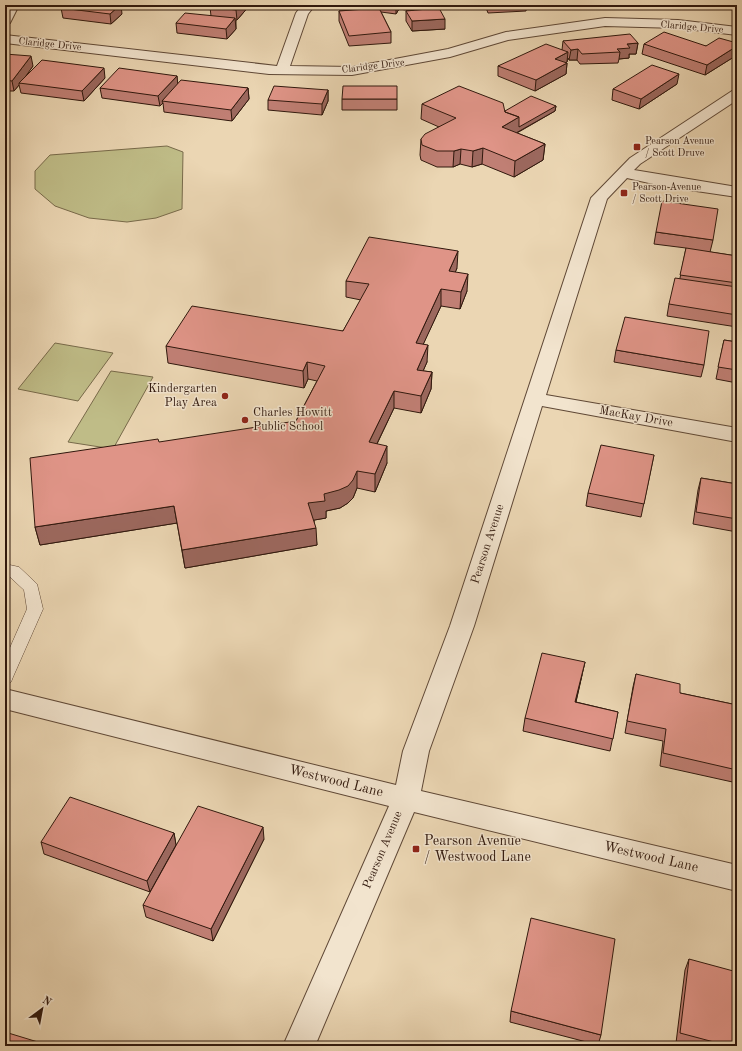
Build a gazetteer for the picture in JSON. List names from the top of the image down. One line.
{"streets":{"street":["Claridge Drive","MacKay Drive","Pearson Avenue","Westwood Lane"]},"crossings":[["MacKay Drive","Pearson Avenue"],["Pearson Avenue","Westwood Lane"]],"places":{"transit":["Pearson Avenue / Scott Druve","Pearson Avenue / Scott Drive","Pearson Avenue / Westwood Lane"],"other":["Kindergarten Play Area","Charles Howitt Public School"]},"north":"top right"}
